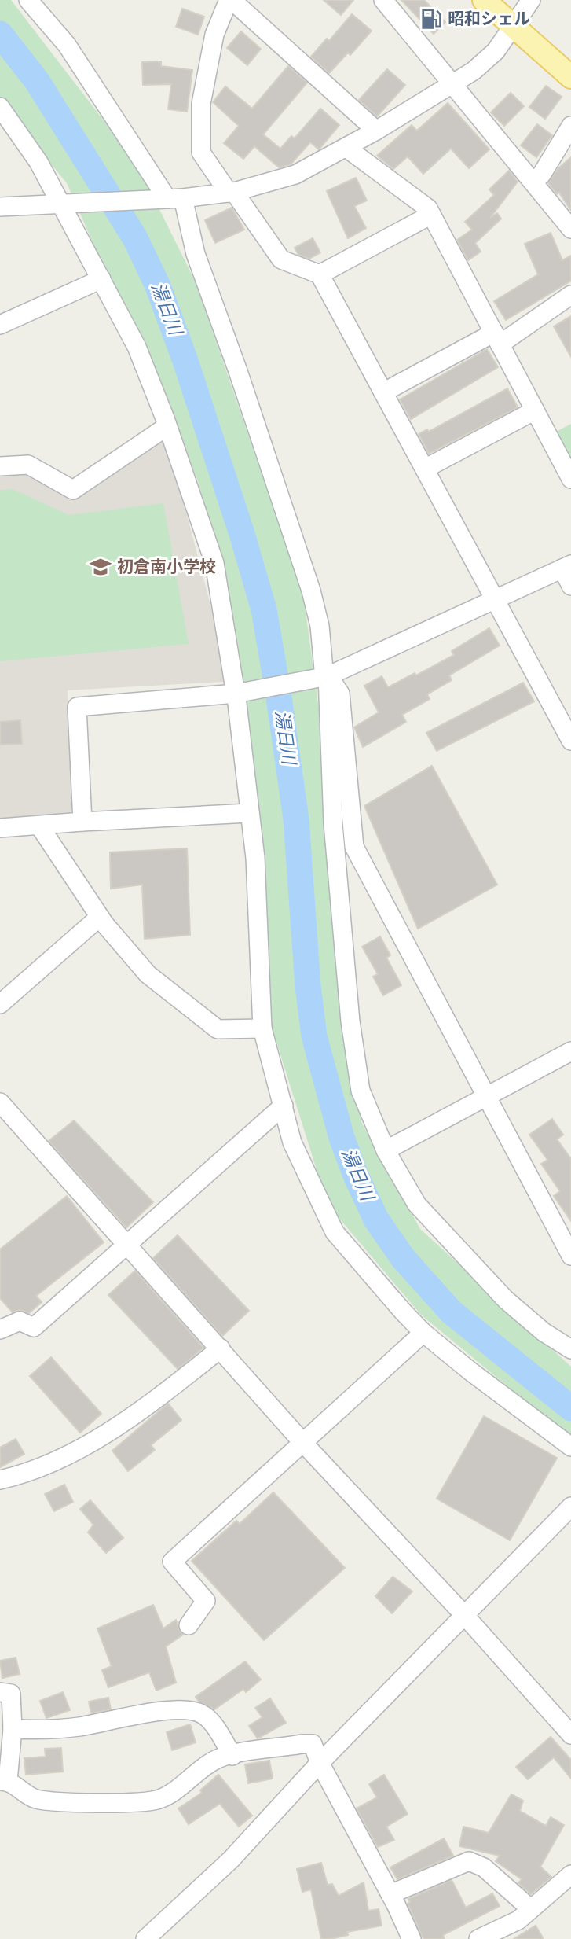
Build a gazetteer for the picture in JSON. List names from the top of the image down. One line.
{"water":["湯日川"],"places":{"fuel station":["昭和シェル"],"school or university":["初倉南小学校"]}}
